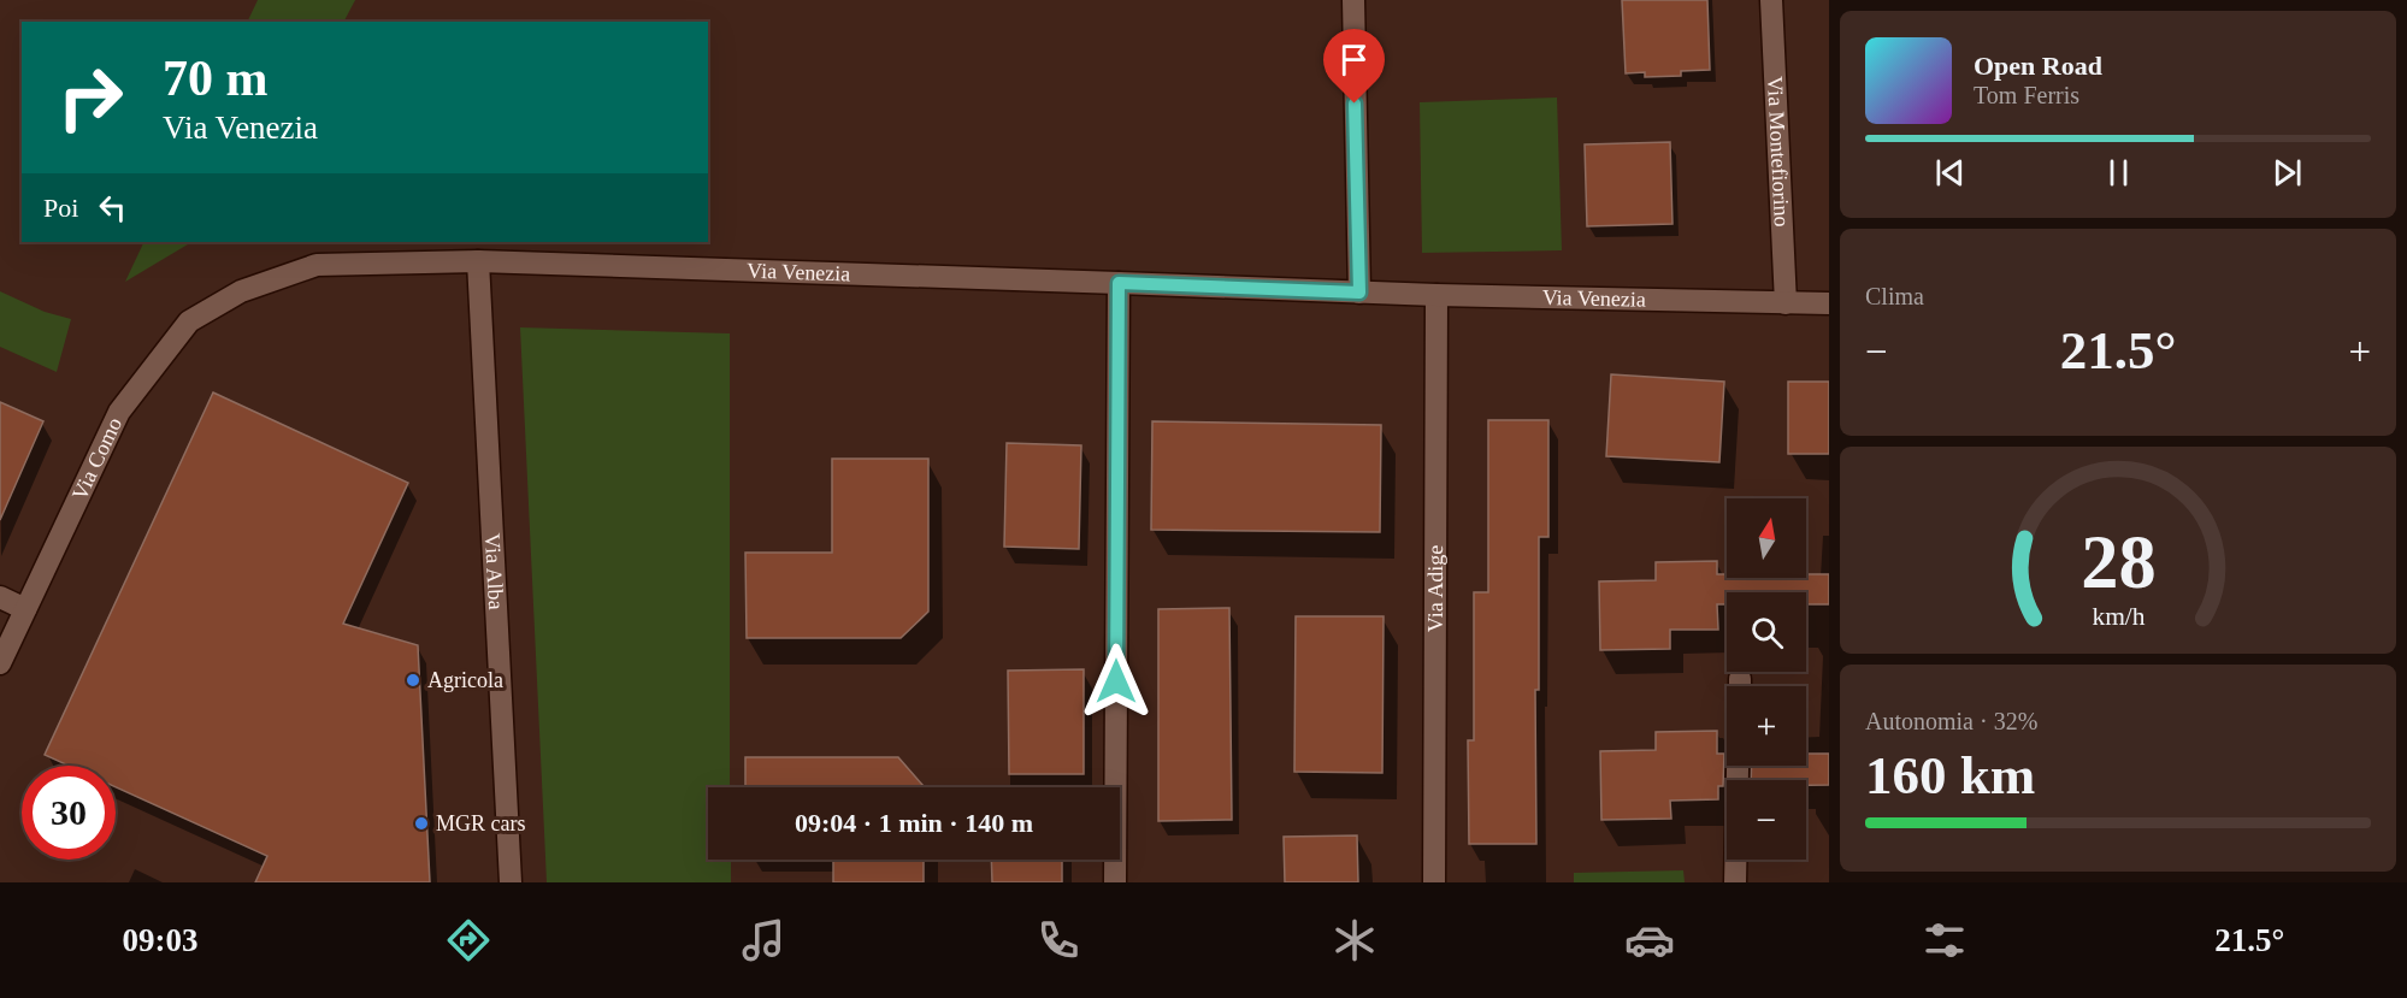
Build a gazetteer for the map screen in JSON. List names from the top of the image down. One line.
{"streets":{"street":["Via Montefiorino","Via Venezia","Via Como","Via Alba","Via Adige"]},"crossings":[["Via Montefiorino","Via Venezia"],["Via Venezia","Via Como"],["Via Venezia","Via Alba"],["Via Venezia","Via Adige"]],"places":["Agricola","MGR cars"],"north":"top","page":{"turn":["70 m","Via Venezia"],"song":["Open Road","Tom Ferris"],"then":"Poi","tile":["Clima",["Autonomia · 32%","160 km"]],"heat":["−","21.5°","+"],"map_buttons":["+","−"],"limit":"30","trip":"09:04 · 1 min · 140 m","tabs":["09:03","21.5°"],"gauge":["28","km/h"]}}
